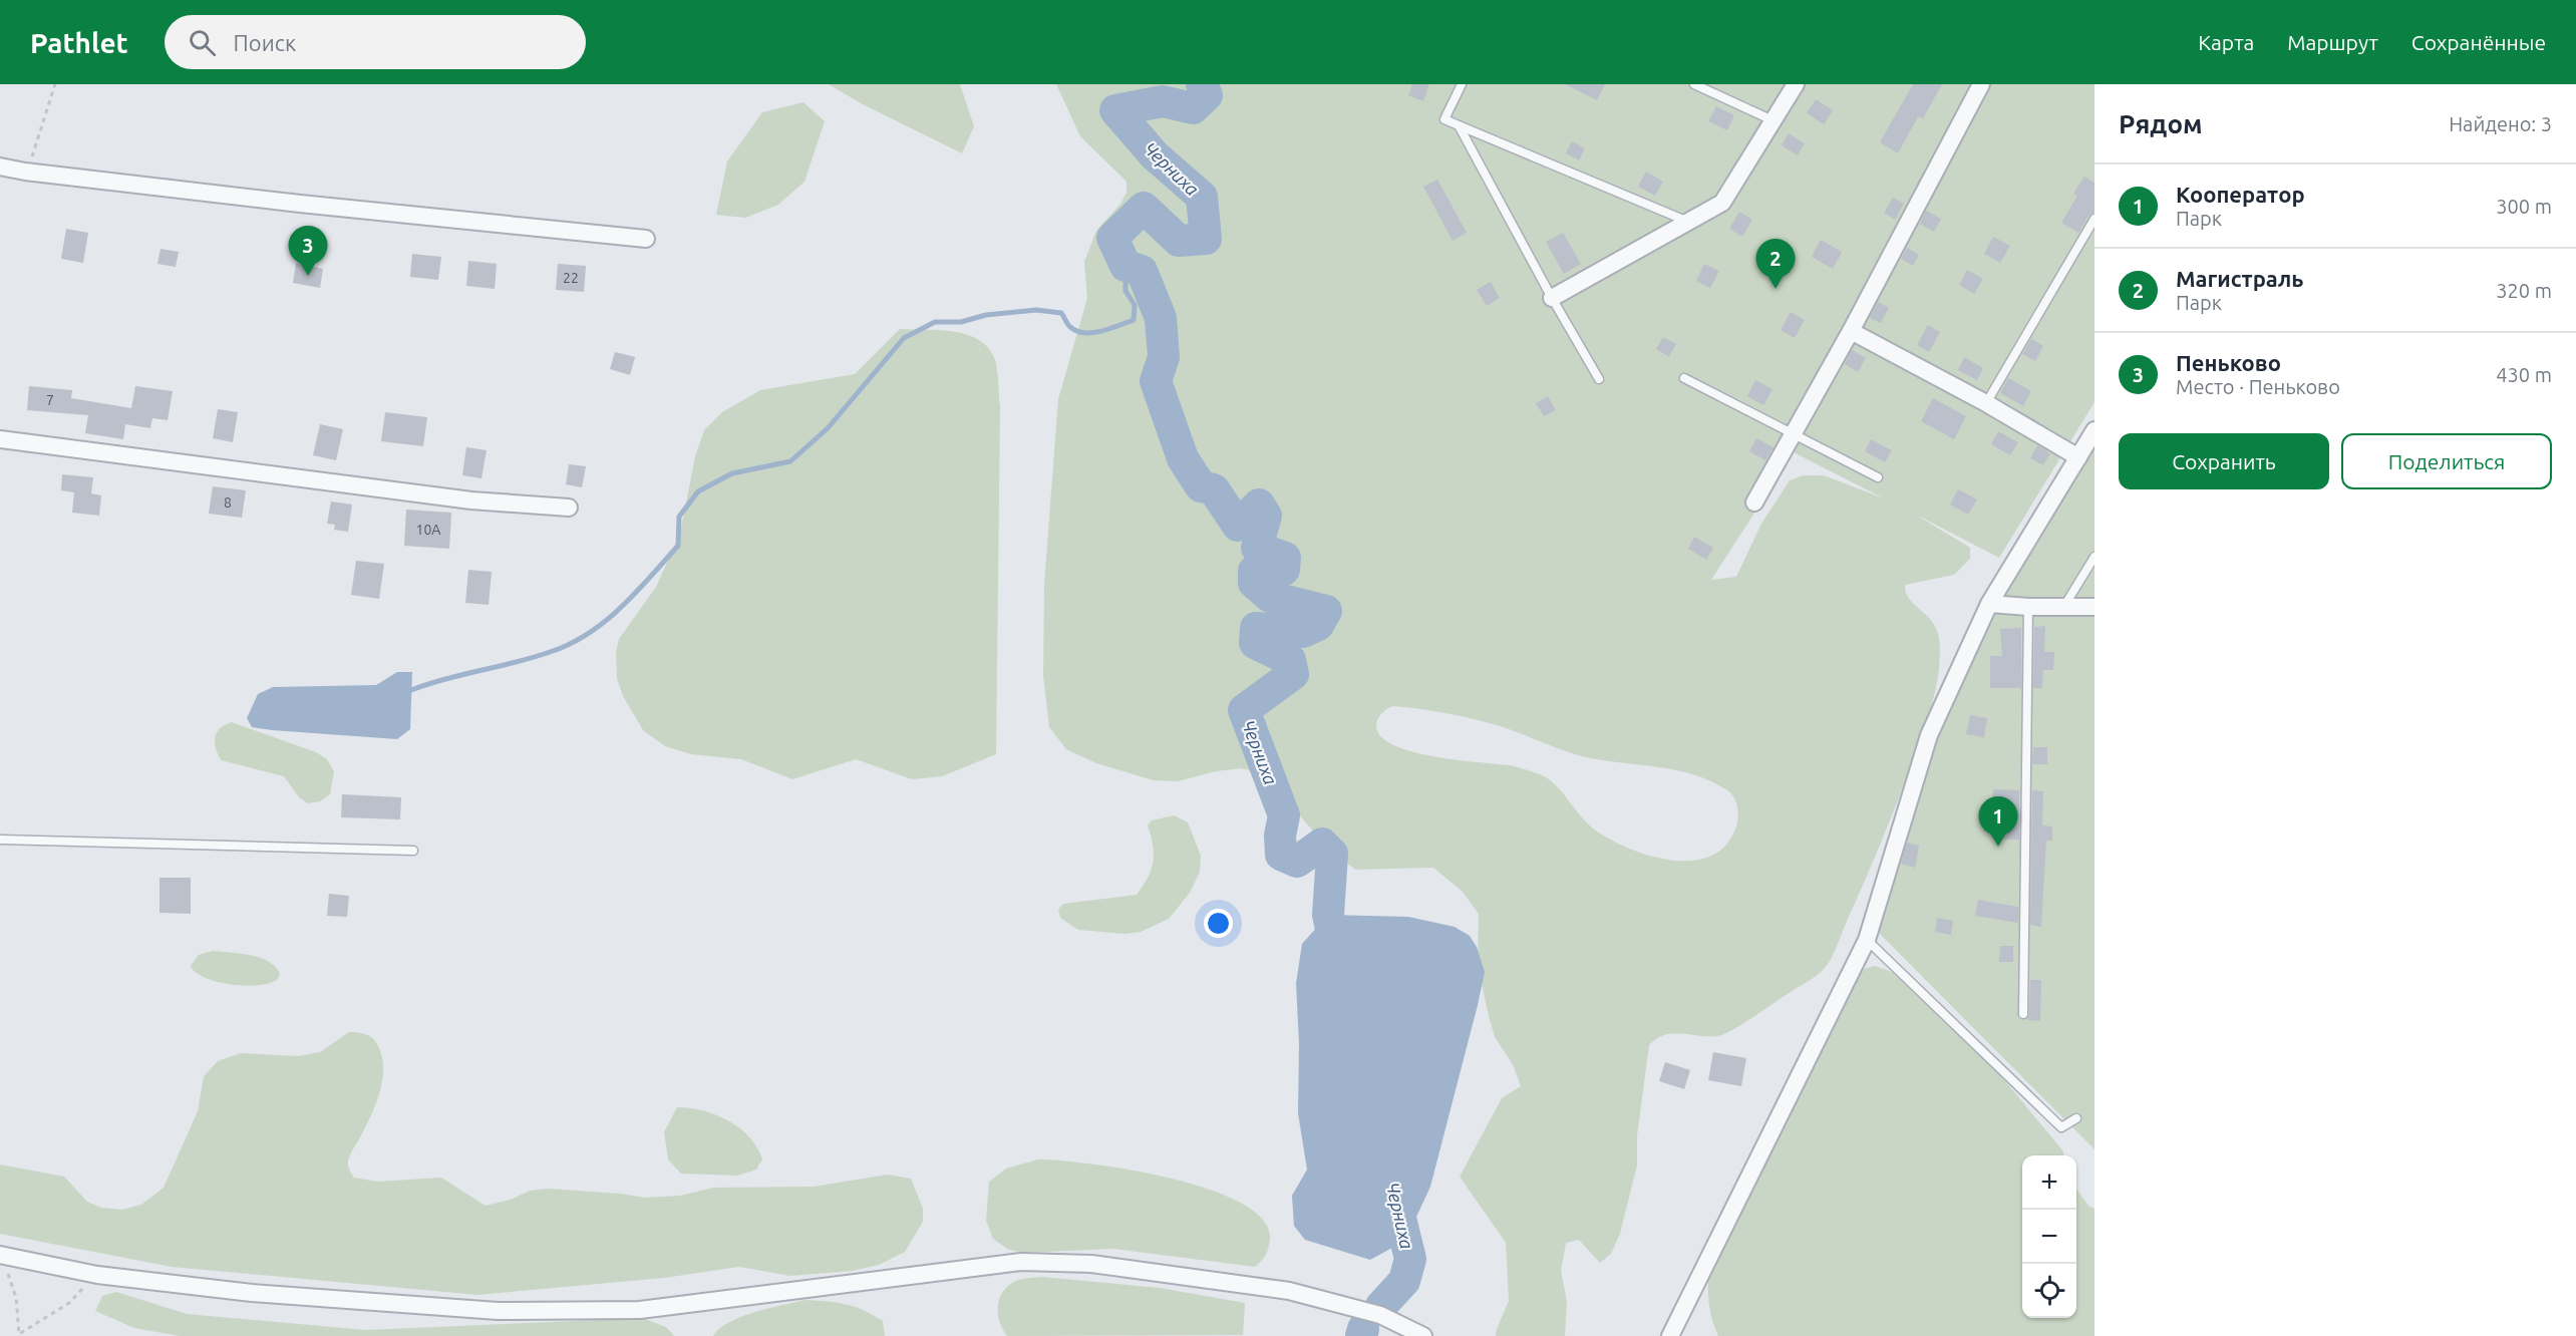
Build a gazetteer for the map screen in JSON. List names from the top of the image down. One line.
{"water":["Черниха"],"house_numbers":["22","7","8","10А"],"page":{"header":"Pathlet","search":"Поиск","nav":["Карта","Маршрут","Сохранённые"],"heading":["Рядом","Найдено: 3"],"list":[{"mark":"1","name":"Кооператор","note":"Парк","value":"300 m"},{"mark":"2","name":"Магистраль","note":"Парк","value":"320 m"},{"mark":"3","name":"Пеньково","note":"Место · Пеньково","value":"430 m"}],"pins":["3","2","1"],"buttons":["Сохранить","Поделиться"],"map_buttons":["+","−"]}}
